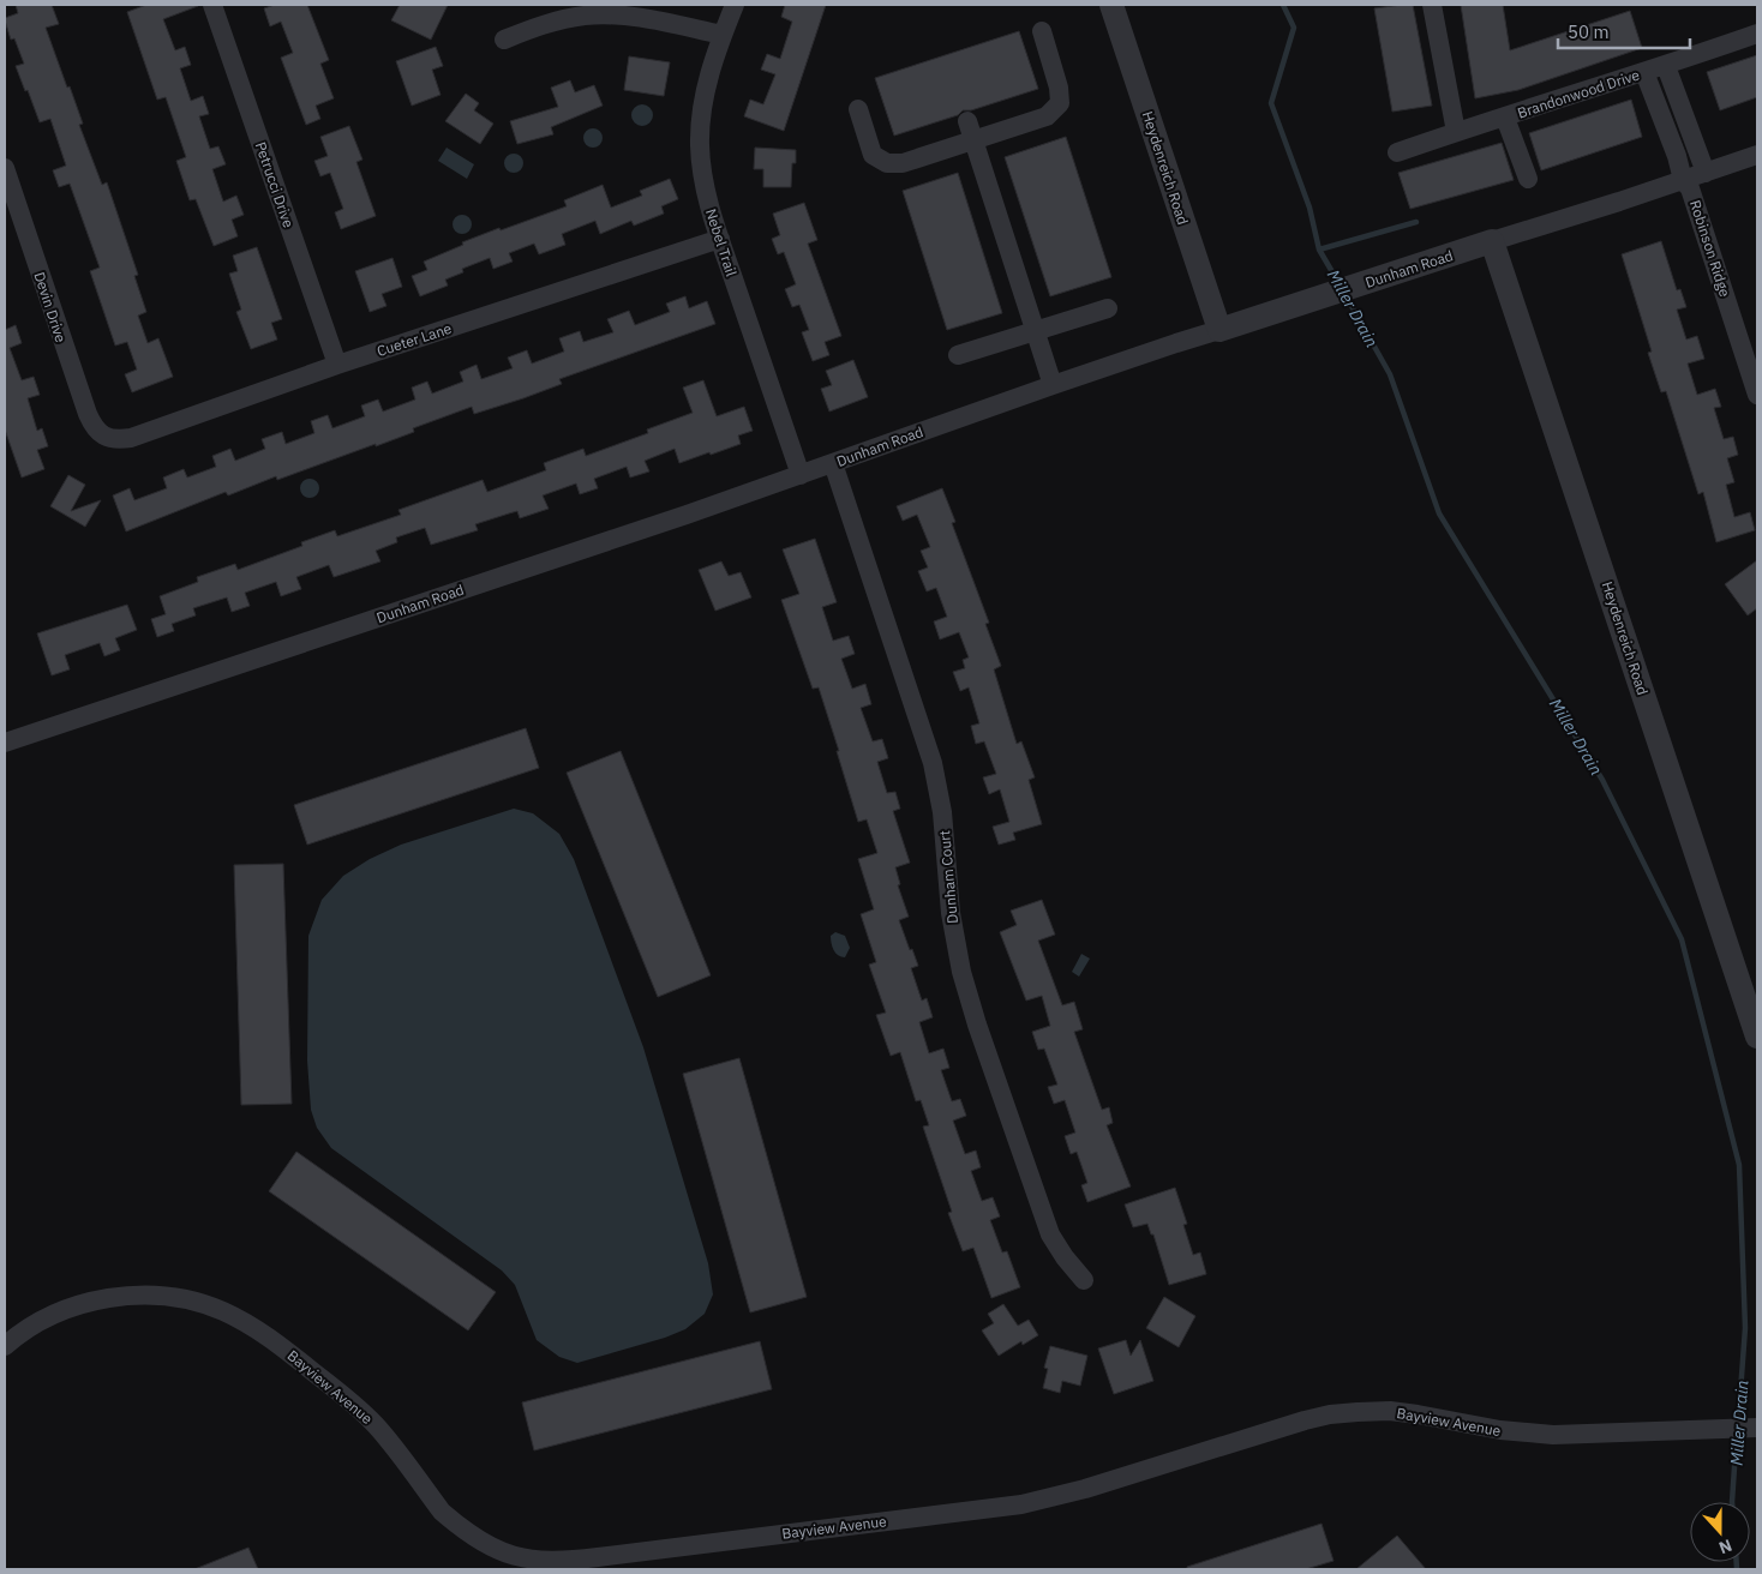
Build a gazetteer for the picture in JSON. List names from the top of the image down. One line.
{"streets":{"street":["Brandonwood Drive","Heydenreich Road","Petrucci Drive","Nebel Trail","Robinson Ridge","Dunham Road","Devin Drive","Cueter Lane","Dunham Court","Bayview Avenue"]},"crossings":[["Brandonwood Drive","Robinson Ridge"],["Heydenreich Road","Dunham Road"],["Petrucci Drive","Cueter Lane"],["Nebel Trail","Dunham Road"],["Nebel Trail","Cueter Lane"],["Robinson Ridge","Dunham Road"],["Dunham Road","Dunham Court"],["Devin Drive","Cueter Lane"]],"water":["Miller Drain"],"scale_bar":"50 m","north":"bottom"}
